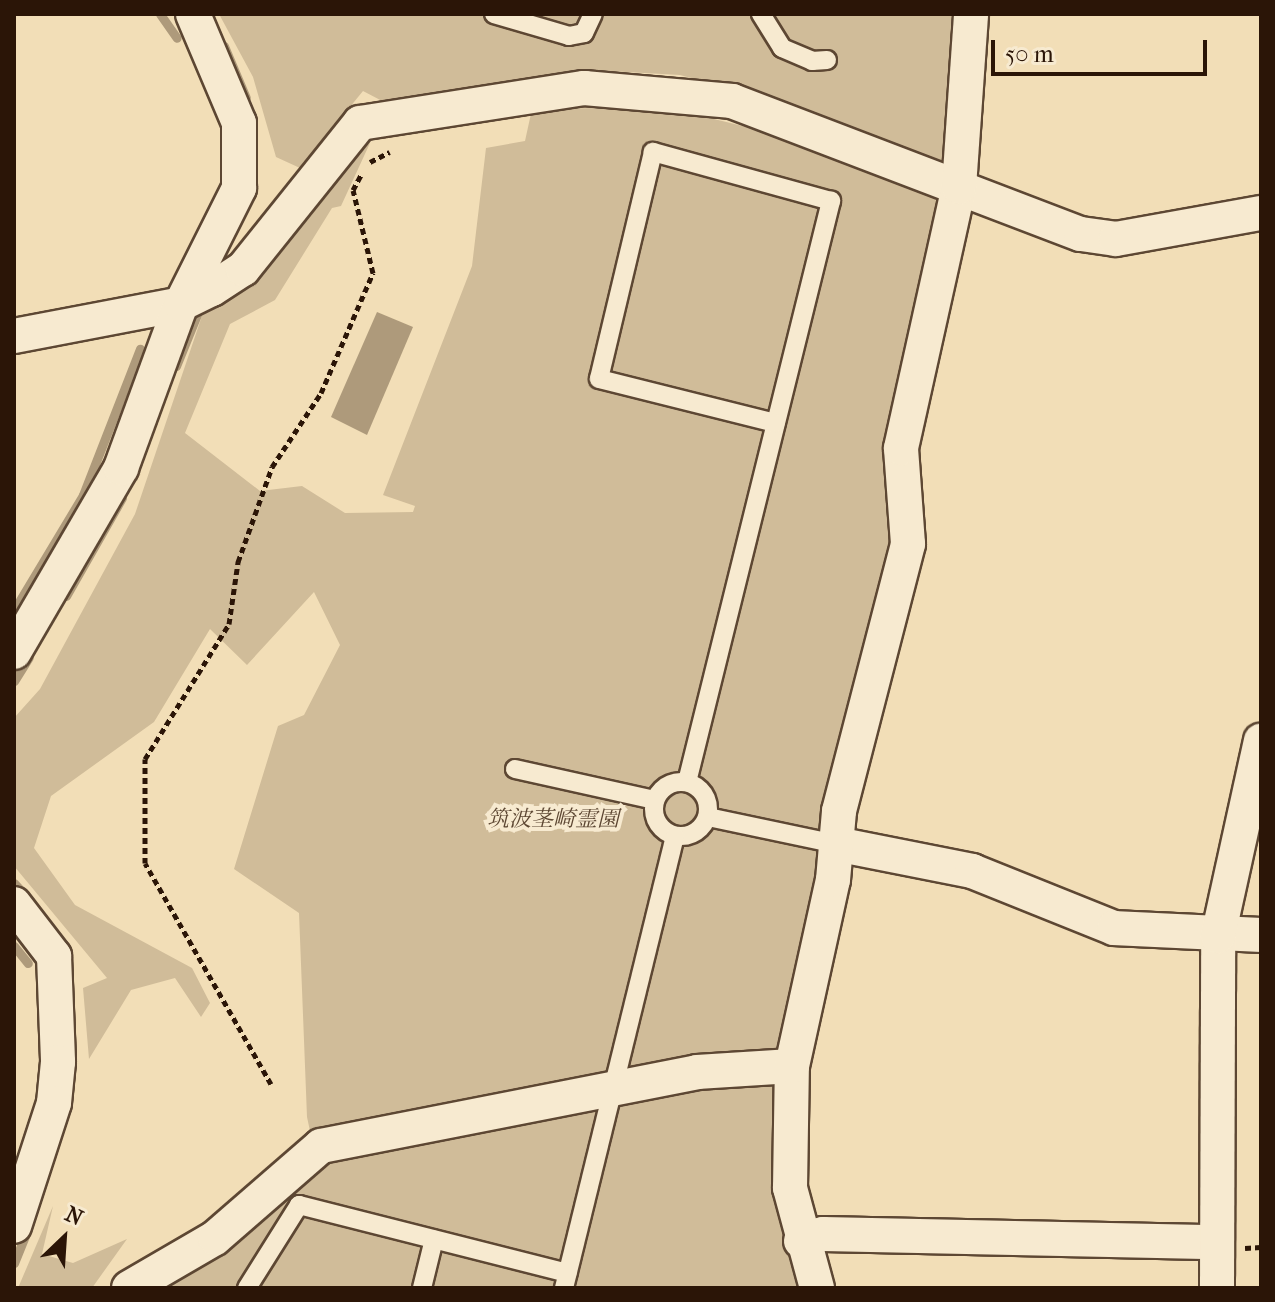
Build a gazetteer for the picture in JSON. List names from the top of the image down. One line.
{"parks":["筑波茎崎霊園"],"scale_bar":"50 m","north":"top right"}
